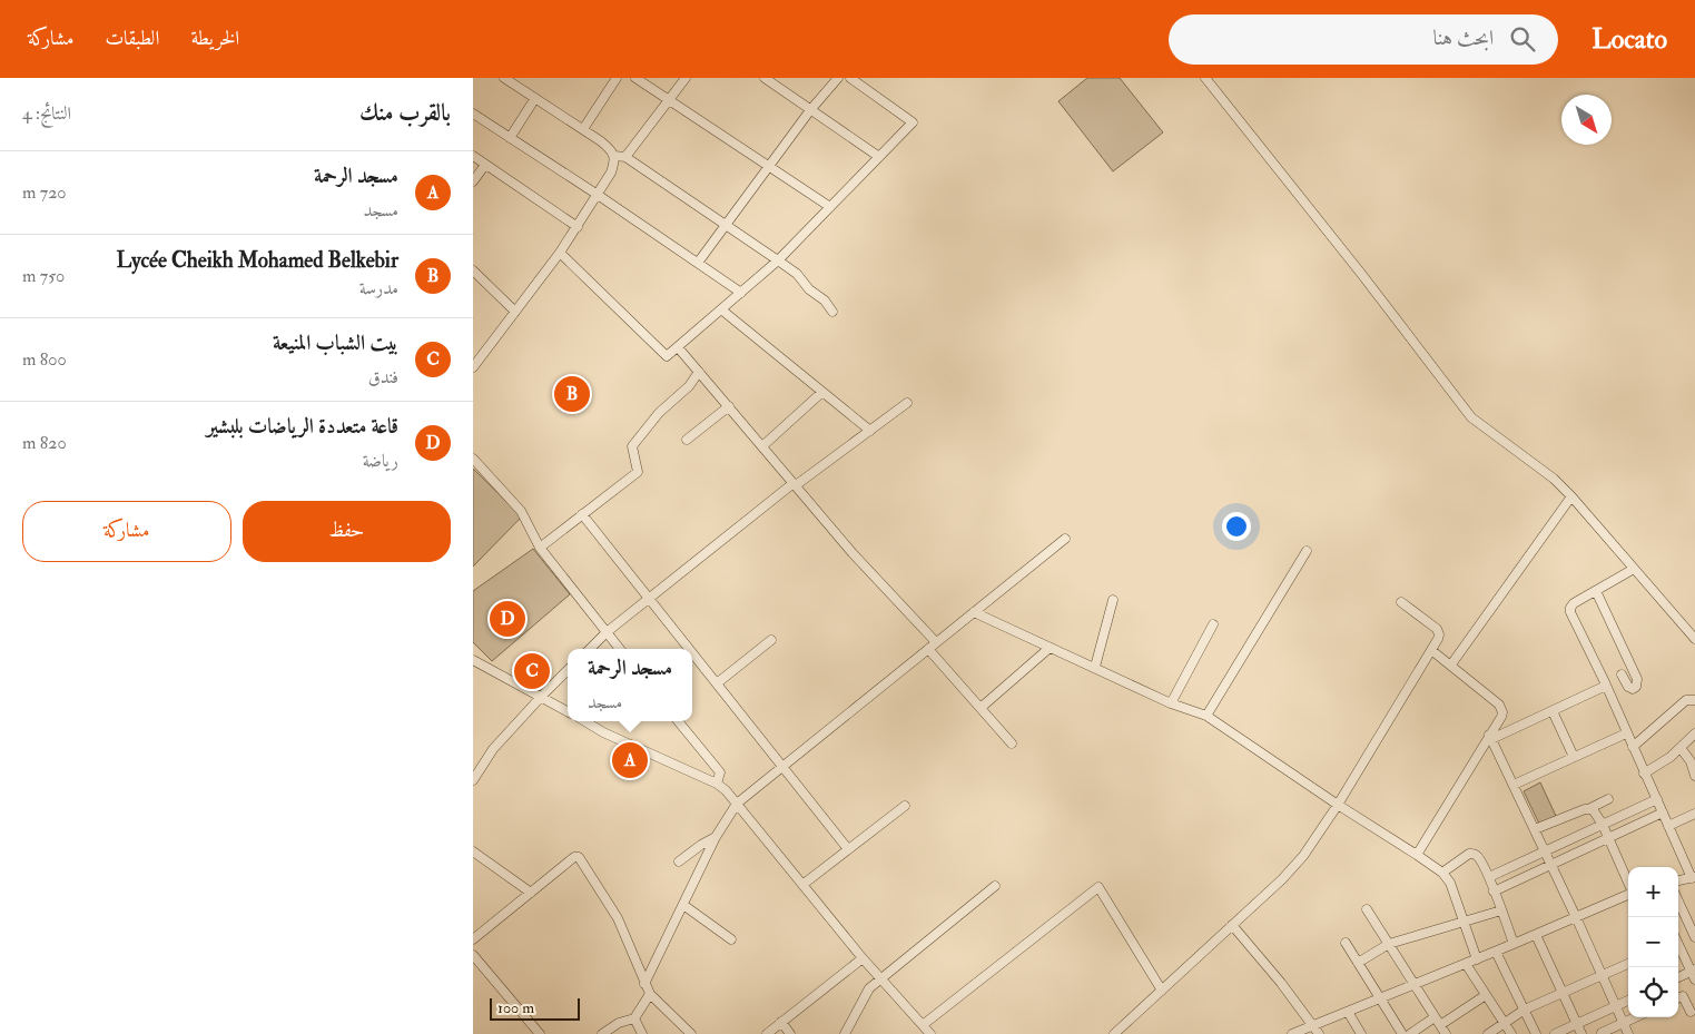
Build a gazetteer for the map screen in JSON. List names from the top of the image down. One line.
{"scale_bar":"100 m","north":"bottom right","page":{"header":"Locato","search":"ابحث هنا","nav":["الخريطة","الطبقات","مشاركة"],"heading":["بالقرب منك","النتائج: 4"],"list":[{"mark":"A","name":"مسجد الرحمة","note":"مسجد","value":"720 m"},{"mark":"B","name":"Lycée Cheikh Mohamed Belkebir","note":"مدرسة","value":"750 m"},{"mark":"C","name":"بيت الشباب المنيعة","note":"فندق","value":"800 m"},{"mark":"D","name":"قاعة متعددة الرياضات بلبشير","note":"رياضة","value":"820 m"}],"pins":["B","D","C","A"],"buttons":["حفظ","مشاركة"],"popup":["مسجد الرحمة","مسجد"],"map_buttons":["+","−"],"scale":"100 m"}}
